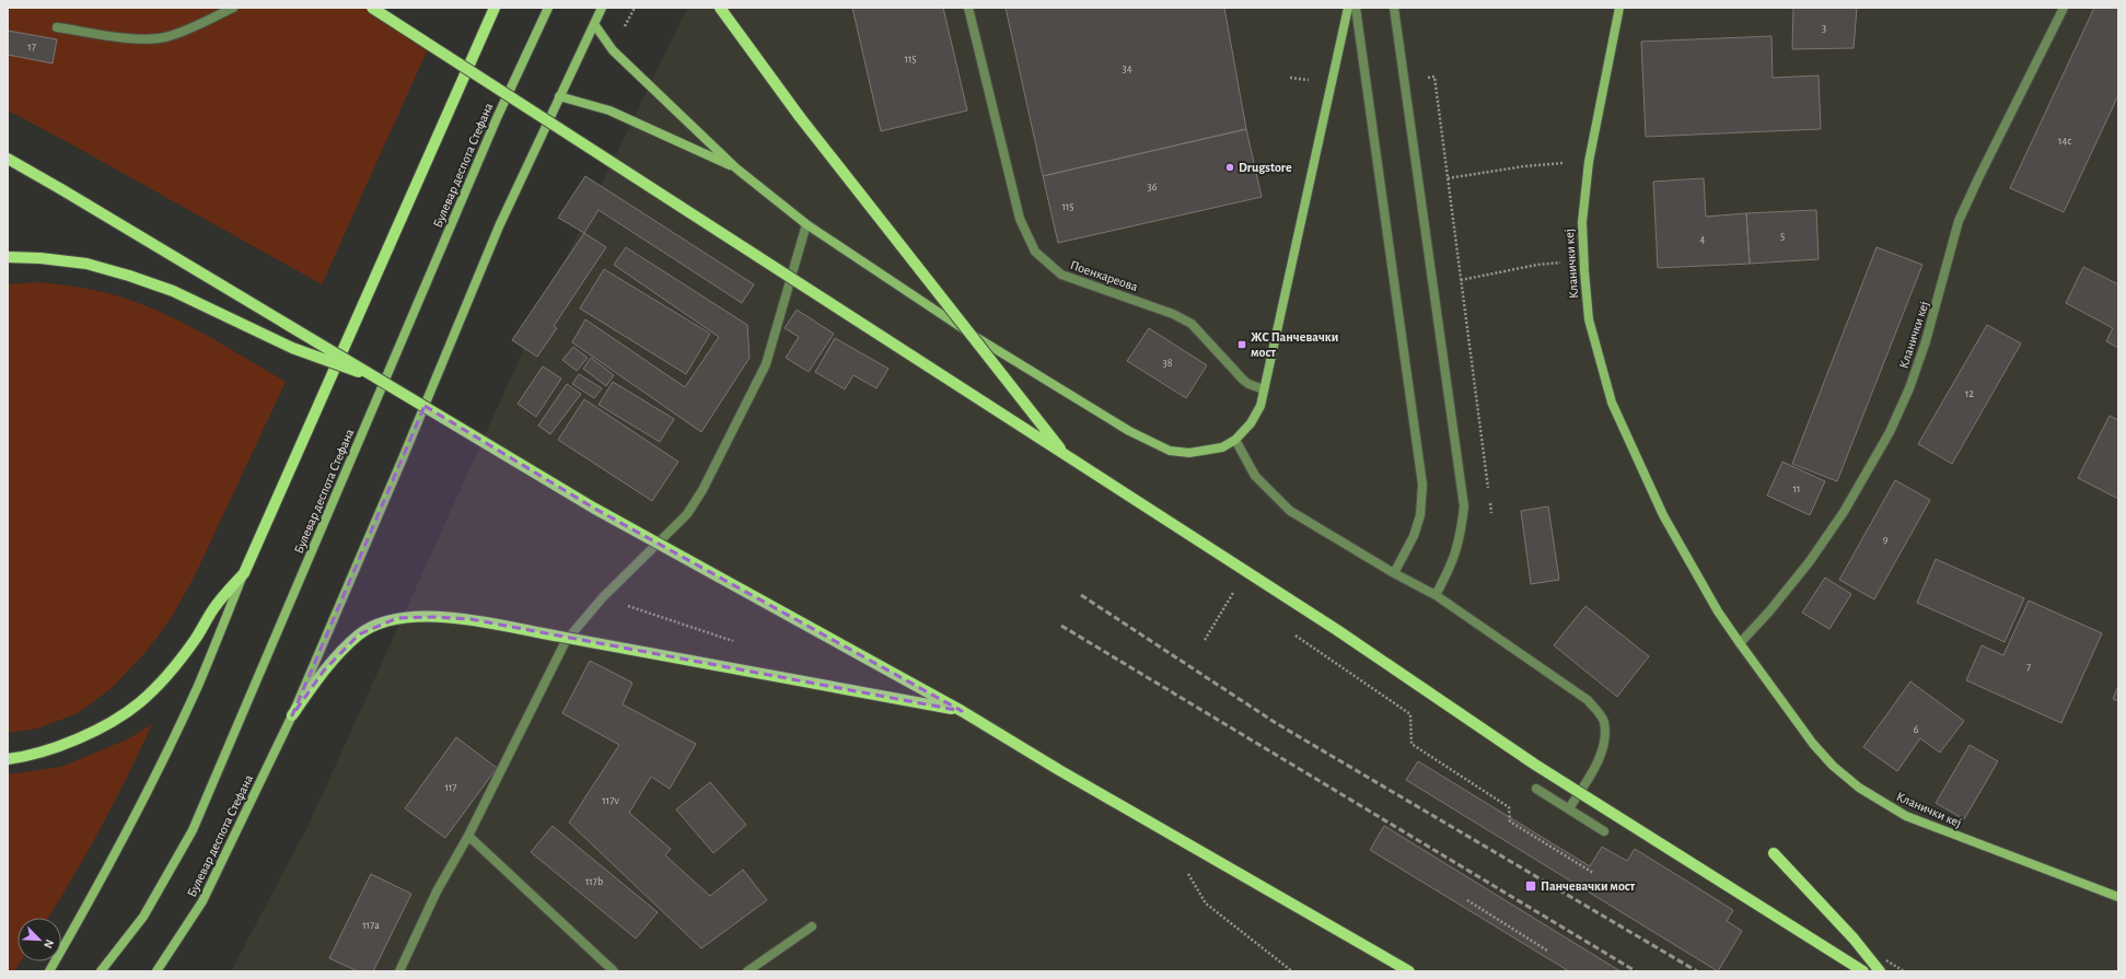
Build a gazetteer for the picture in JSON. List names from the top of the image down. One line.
{"streets":{"main road":["Булевар деспота Стефана","Кланички кеј"],"street":["Поенкареова"]},"places":{"other":["Drugstore"],"transit":["ЖС Панчевачки мост","Панчевачки мост"]},"house_numbers":["3","17","115","34","14c","36","115","5","4","38","12","11","9","7","6","117","117v","117b","117a"],"north":"bottom right"}
